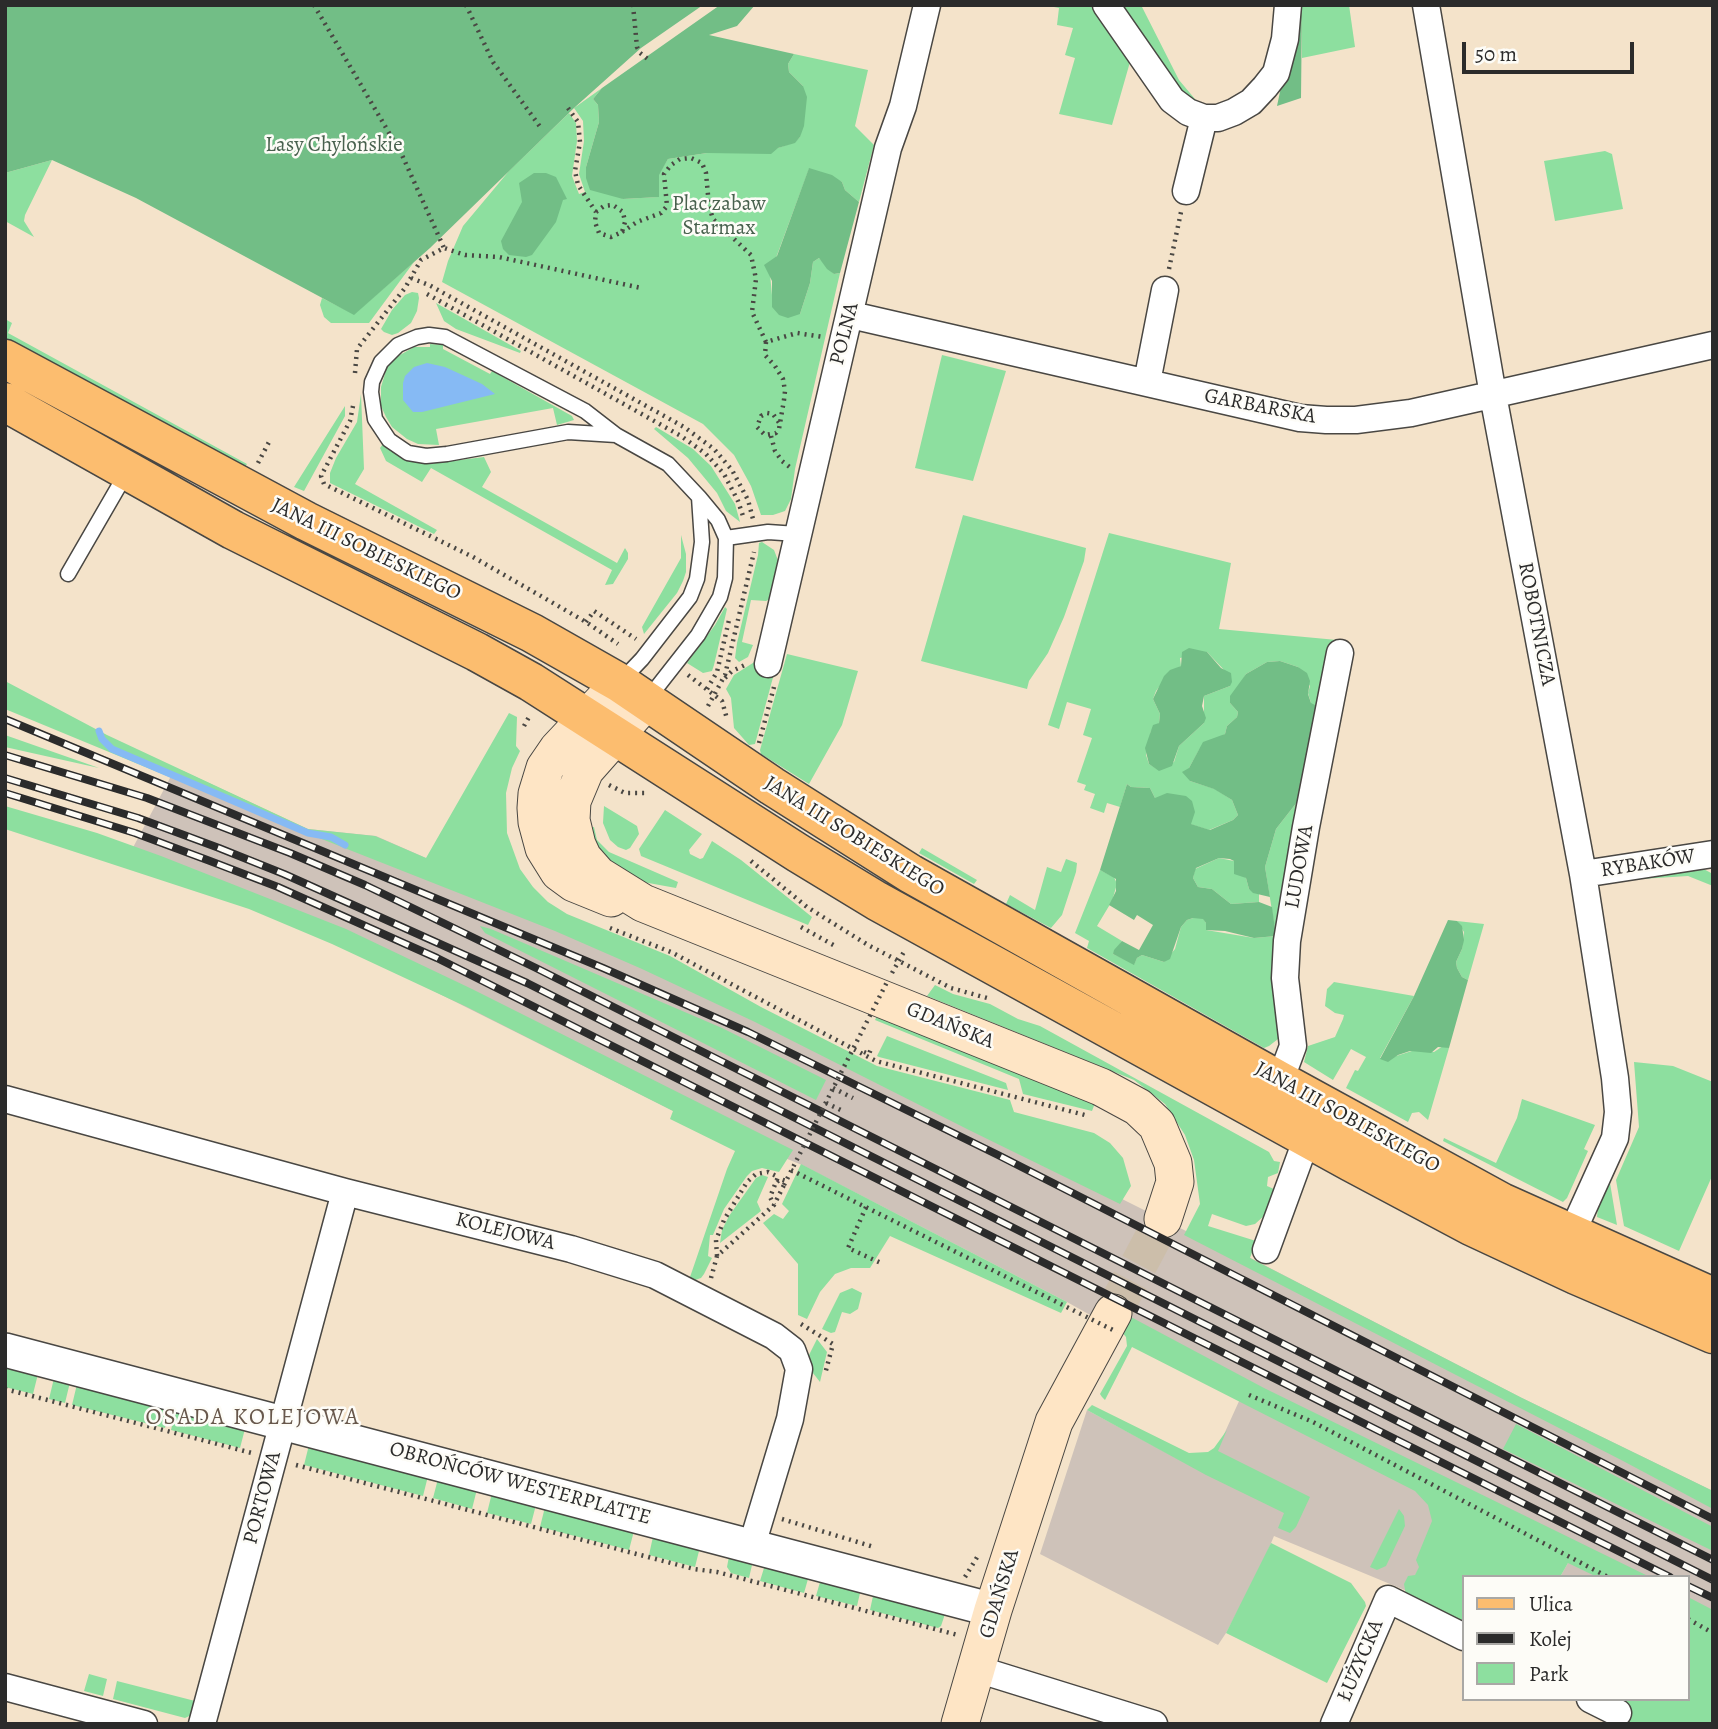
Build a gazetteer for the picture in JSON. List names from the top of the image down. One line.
{"streets":{"main road":["JANA III SOBIESKIEGO","GDAŃSKA"],"street":["POLNA","GARBARSKA","ROBOTNICZA","RYBAKÓW","LUDOWA","KOLEJOWA","OBROŃCÓW WESTERPLATTE","PORTOWA","ŁUŻYCKA"]},"crossings":[["POLNA","GARBARSKA"],["GARBARSKA","ROBOTNICZA"],["JANA III SOBIESKIEGO","ROBOTNICZA"],["JANA III SOBIESKIEGO","LUDOWA"],["JANA III SOBIESKIEGO","GDAŃSKA"],["ROBOTNICZA","RYBAKÓW"],["GDAŃSKA","OBROŃCÓW WESTERPLATTE"],["KOLEJOWA","OBROŃCÓW WESTERPLATTE"],["KOLEJOWA","PORTOWA"],["OBROŃCÓW WESTERPLATTE","PORTOWA"]],"districts":["OSADA KOLEJOWA"],"parks":["Lasy Chylońskie","Plac zabaw Starmax"],"legend":["Ulica","Kolej","Park"],"scale_bar":"50 m"}
